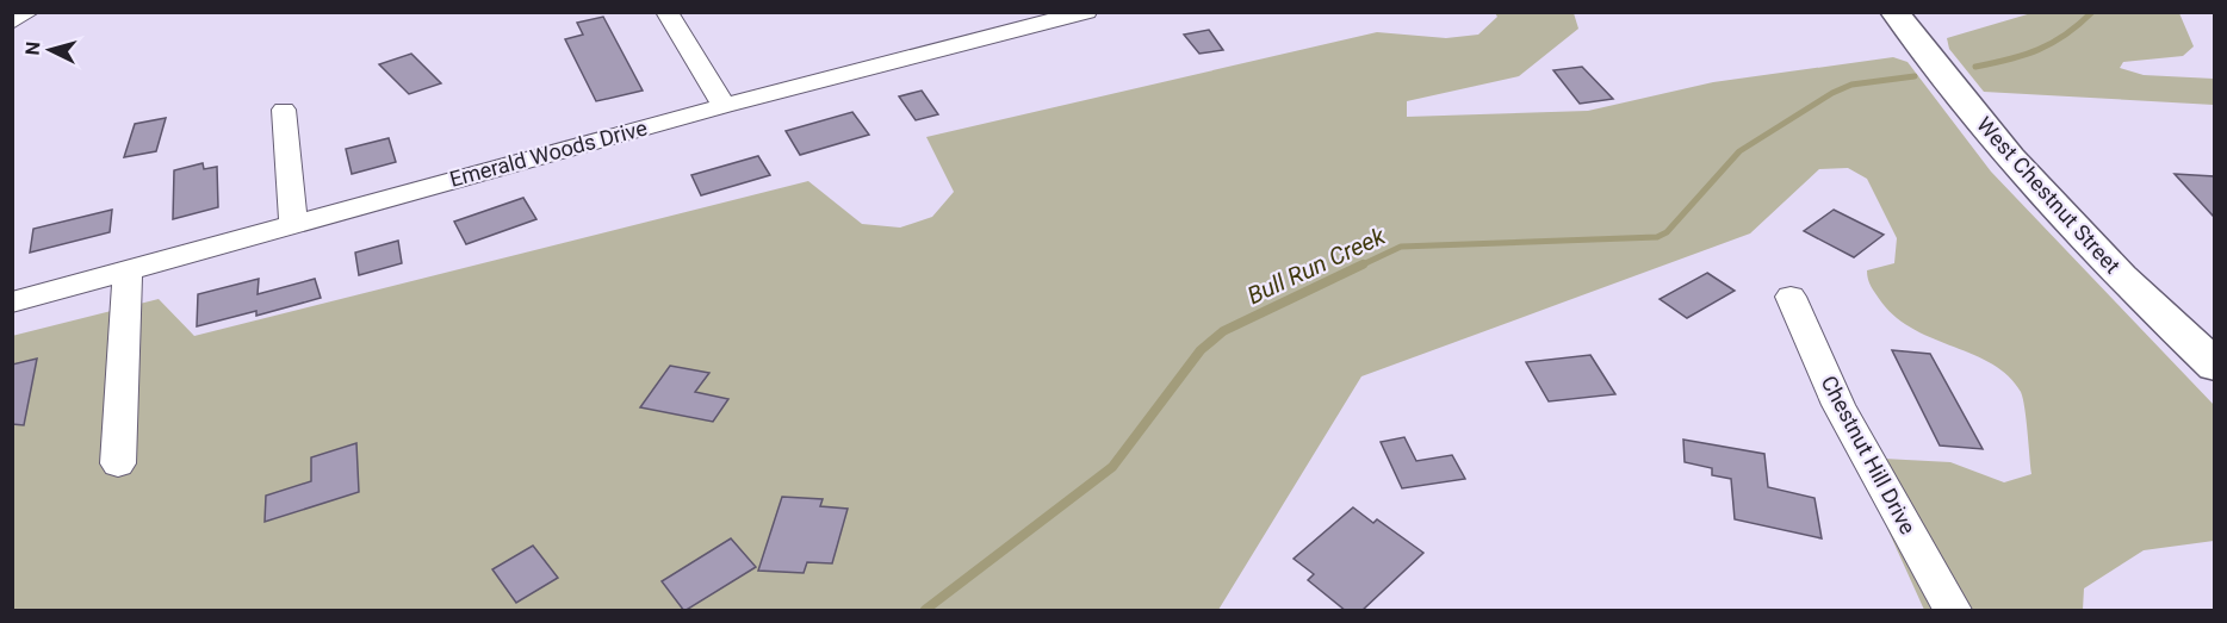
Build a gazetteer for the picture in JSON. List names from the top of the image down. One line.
{"streets":{"main road":["West Chestnut Street"],"street":["Emerald Woods Drive","Chestnut Hill Drive"]},"water":["Bull Run Creek"],"north":"left"}
